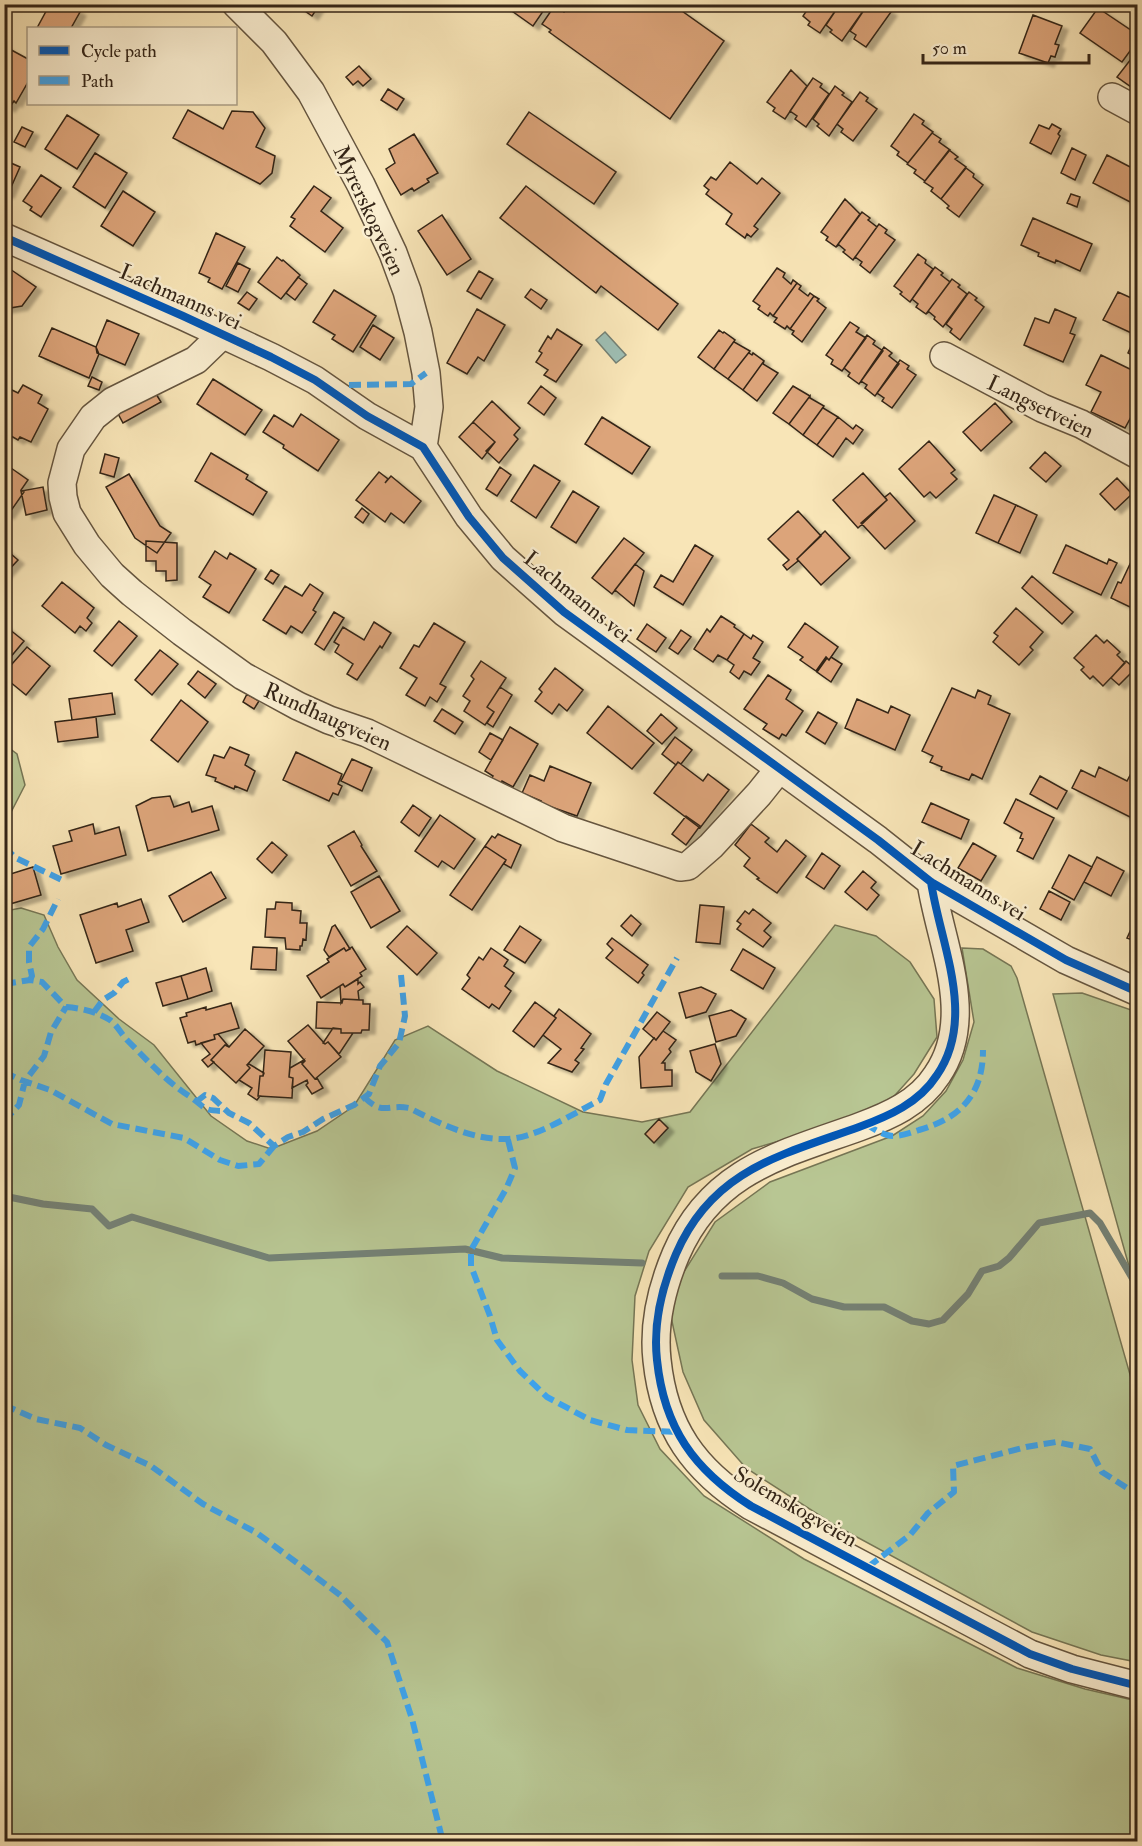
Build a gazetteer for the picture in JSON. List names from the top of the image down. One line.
{"streets":{"street":["Myrerskogveien","Lachmanns vei","Langsetveien","Rundhaugveien","Solemskogveien"]},"crossings":[["Myrerskogveien","Lachmanns vei"],["Lachmanns vei","Rundhaugveien"],["Lachmanns vei","Solemskogveien"]],"legend":["Cycle path","Path"],"scale_bar":"50 m"}
